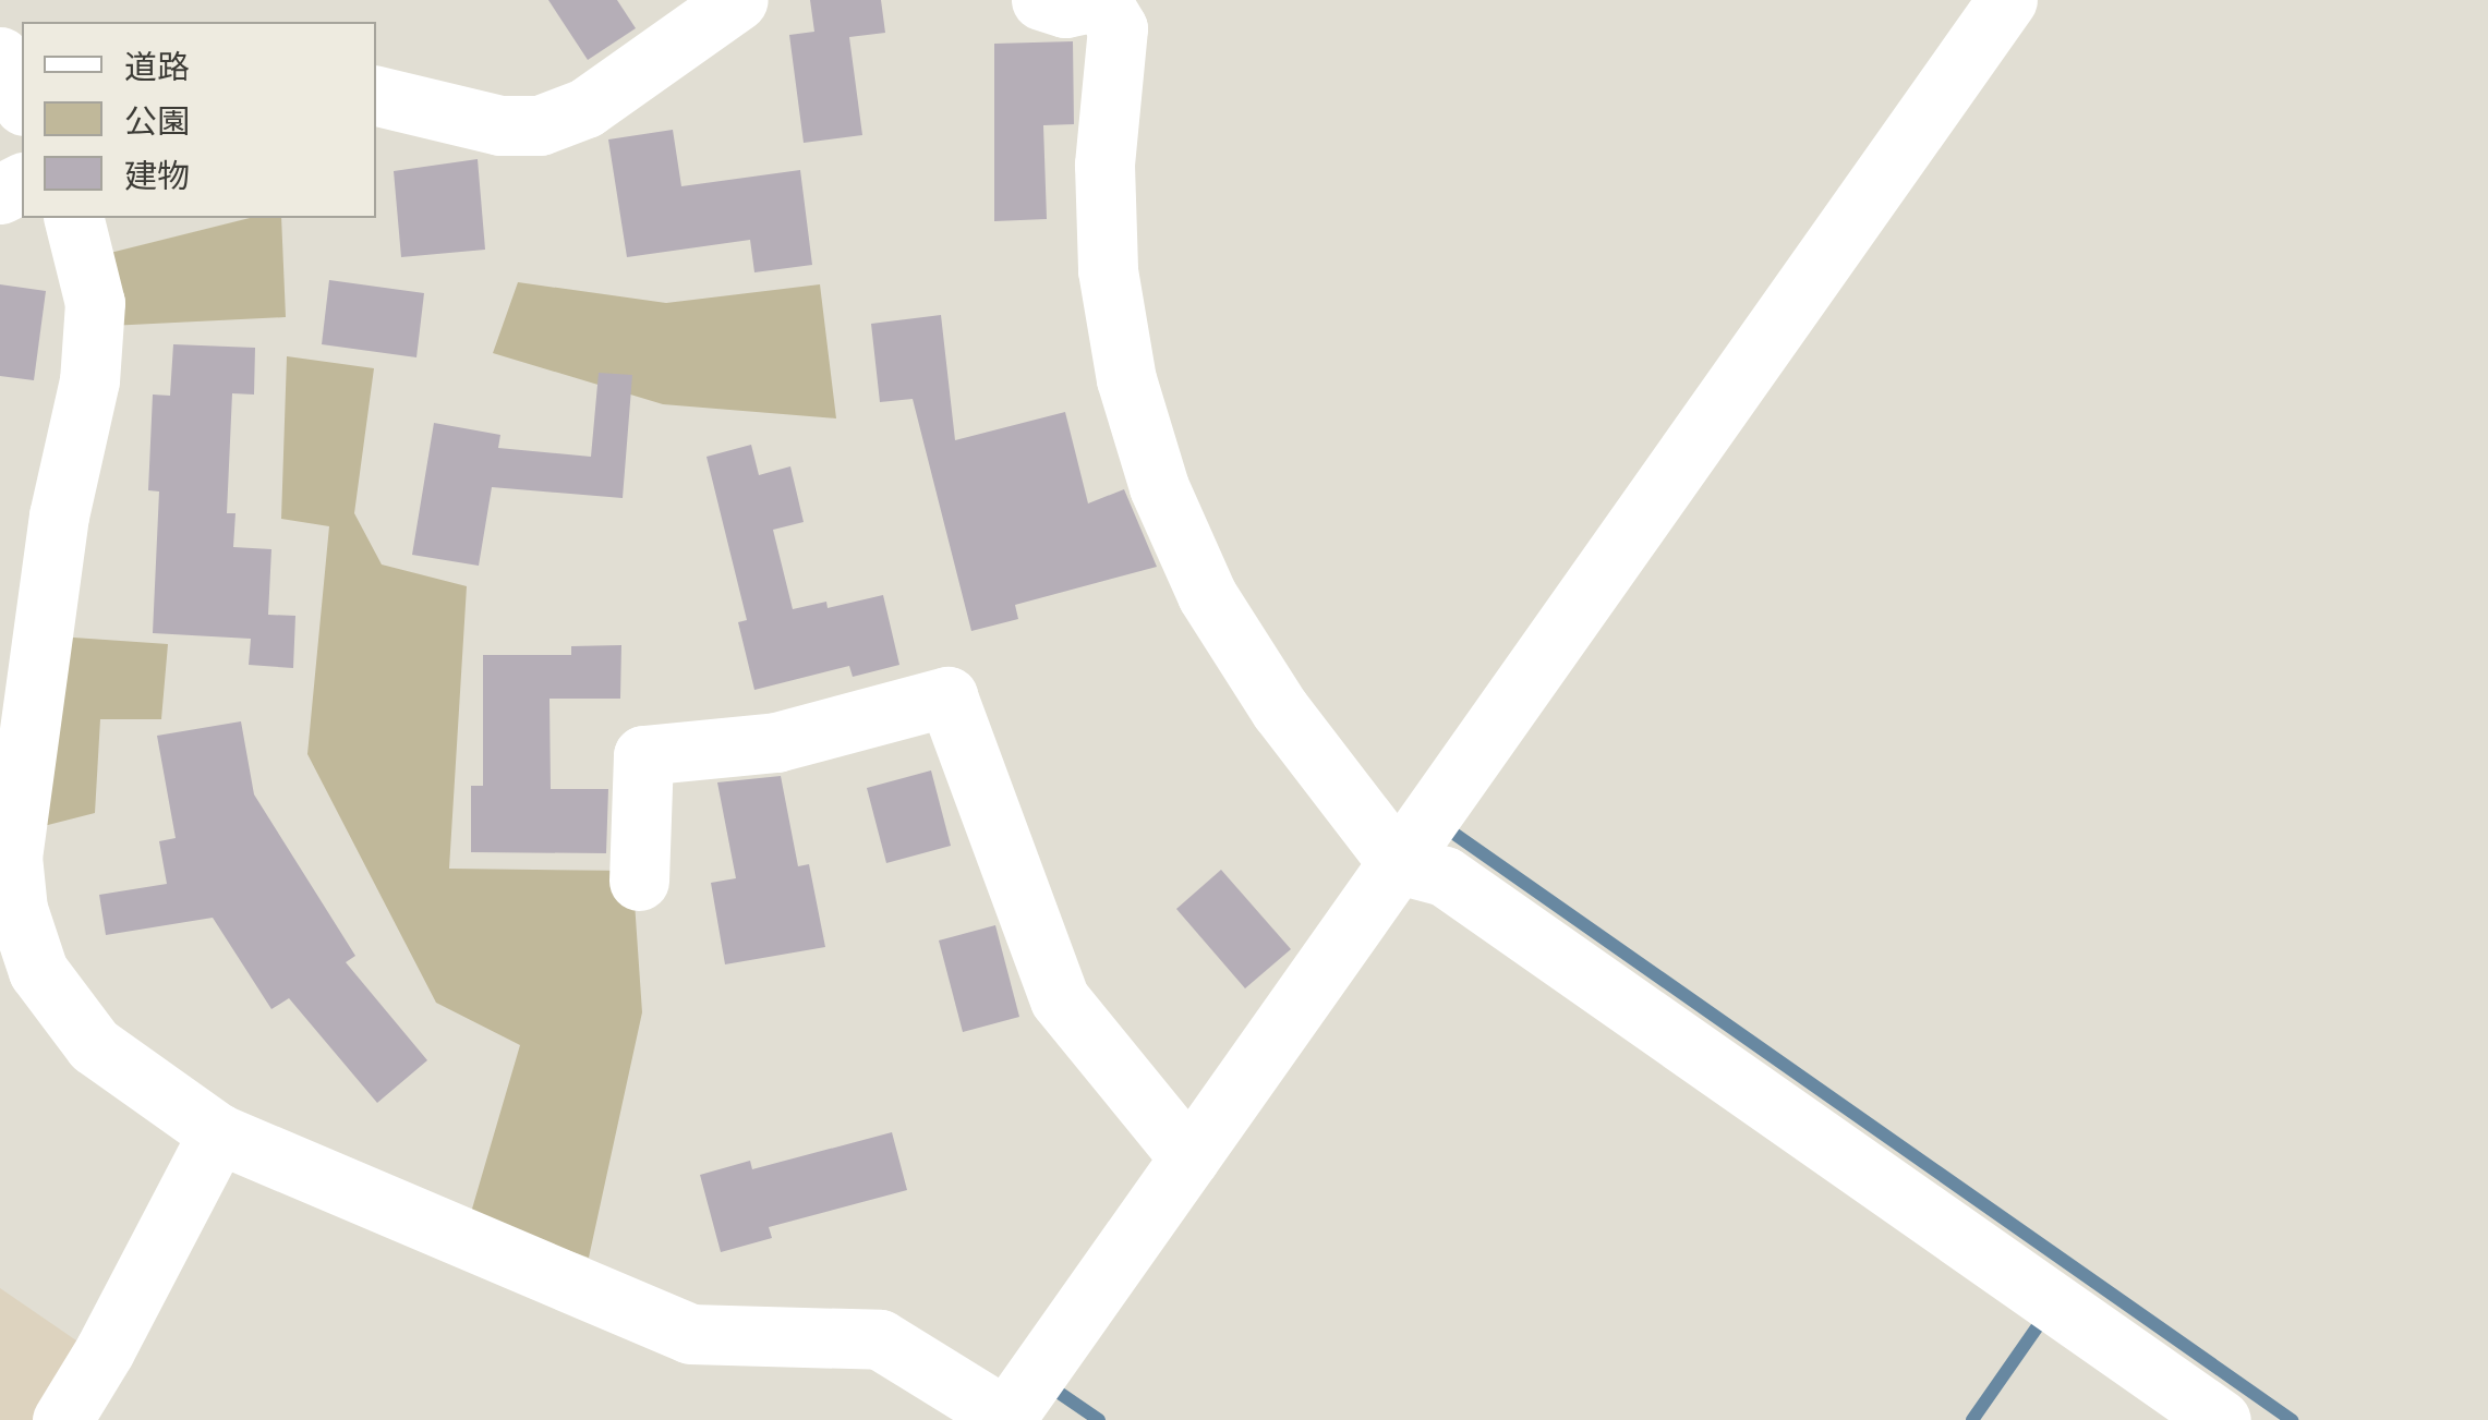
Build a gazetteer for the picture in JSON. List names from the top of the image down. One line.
{"legend":["道路","公園","建物"]}
